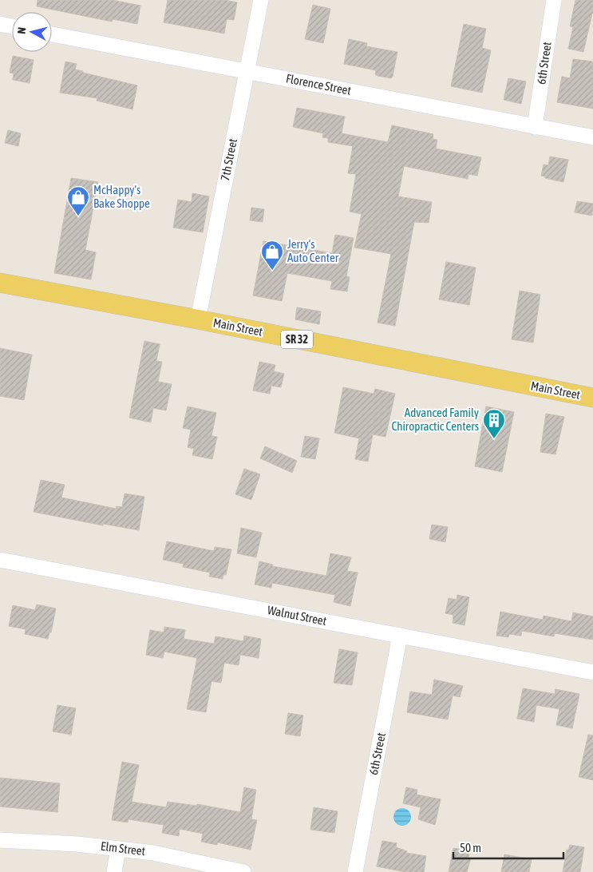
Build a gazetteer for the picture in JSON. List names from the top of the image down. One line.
{"streets":{"main road":["Main Street","SR 32"],"street":["6th Street","Florence Street","7th Street","Walnut Street","Elm Street"]},"crossings":[["6th Street","Florence Street"],["6th Street","Walnut Street"],["Florence Street","7th Street"],["7th Street","Main Street"]],"places":{"shop":["McHappy’s Bake Shoppe","Jerry’s Auto Center"],"building":["Advanced Family Chiropractic Centers"]},"scale_bar":"50 m","north":"left"}
